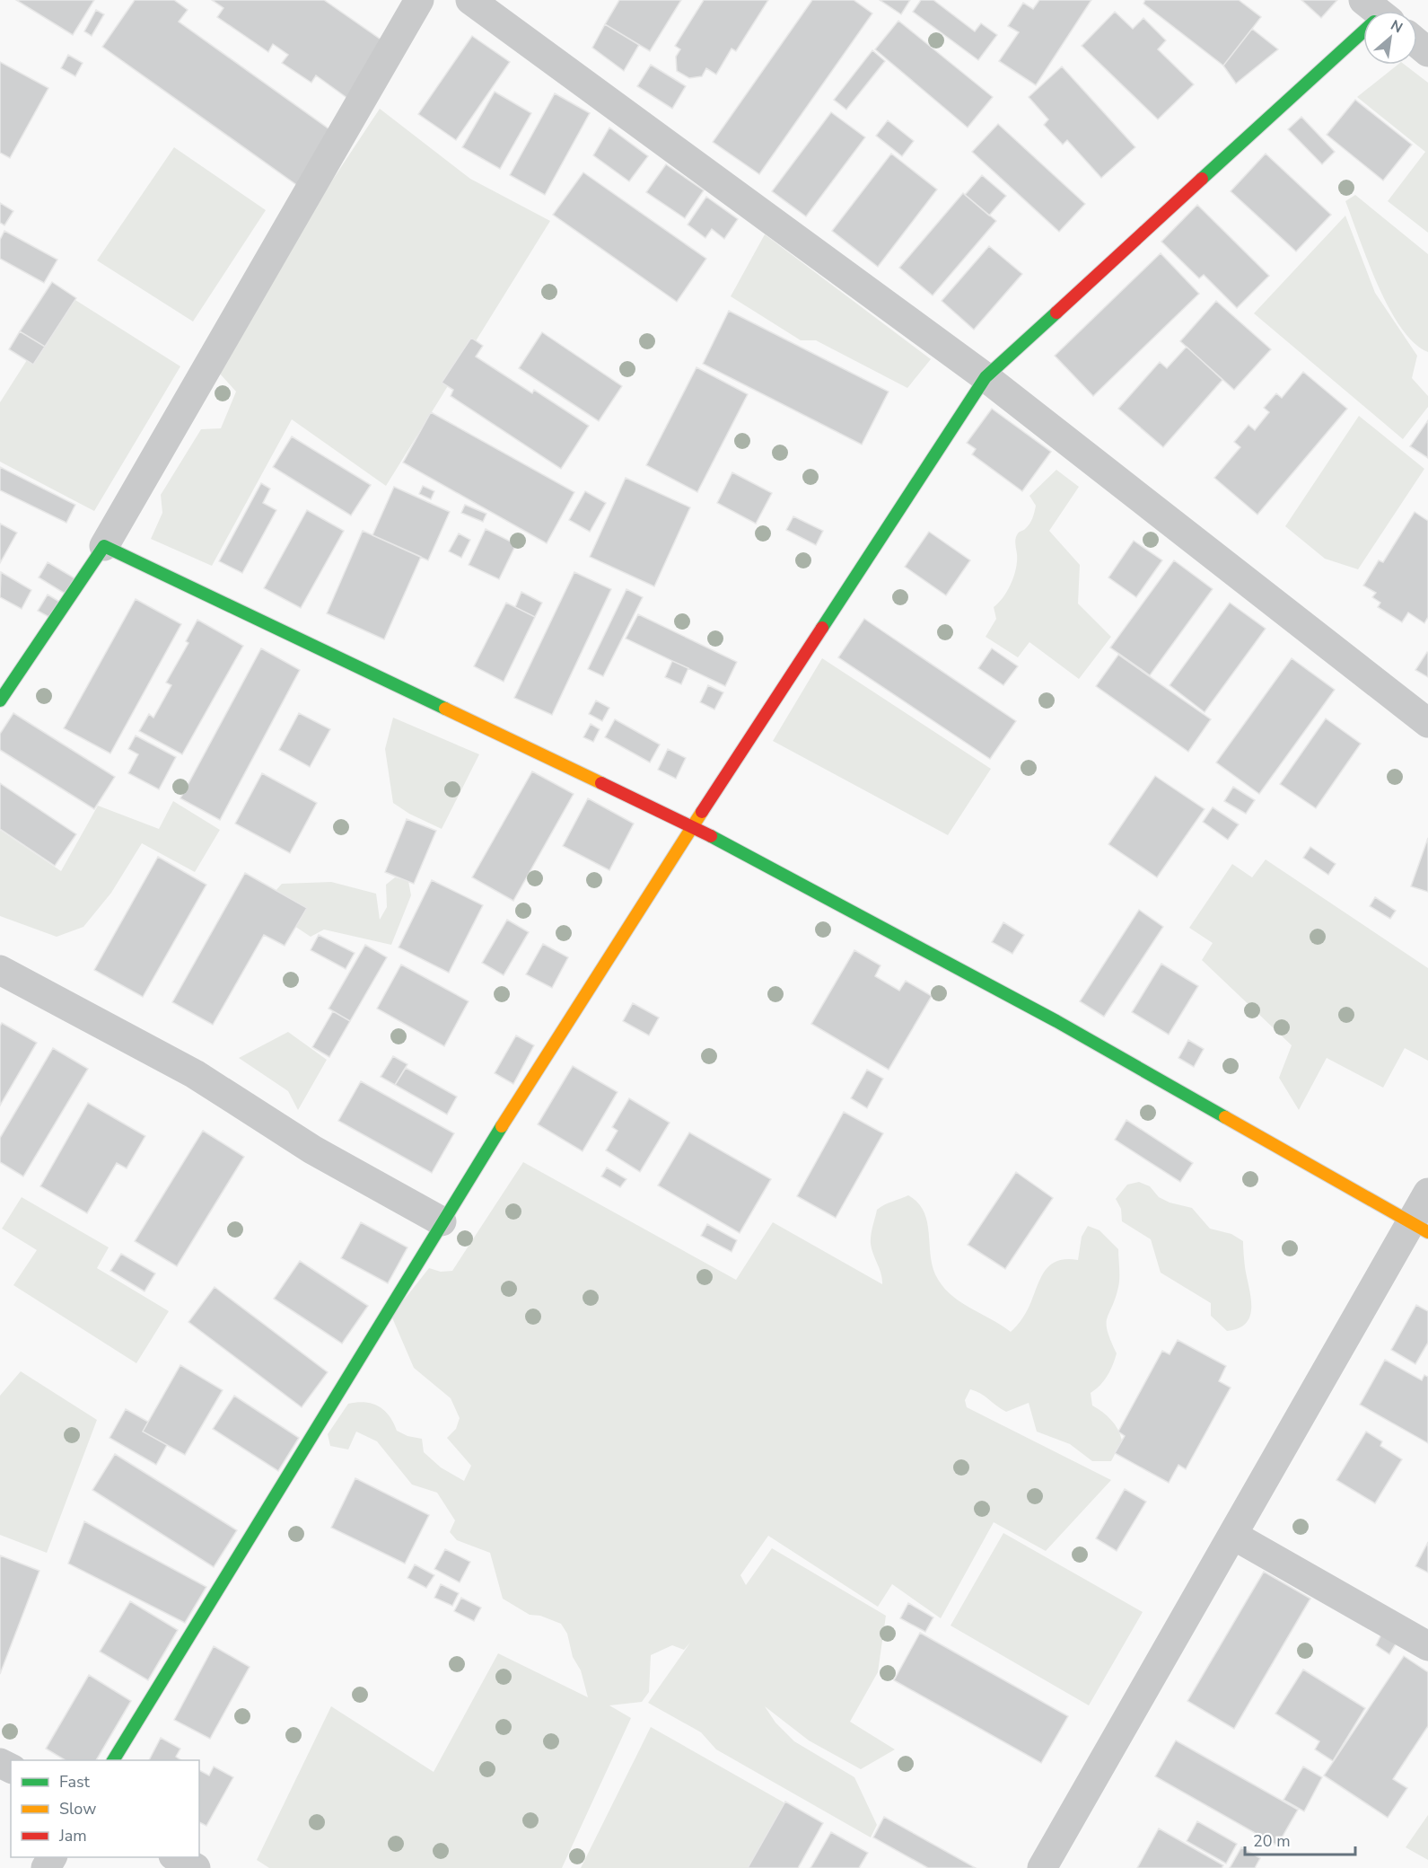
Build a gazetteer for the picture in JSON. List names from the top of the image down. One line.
{"legend":["Fast","Slow","Jam"],"scale_bar":"20 m","north":"top right"}
